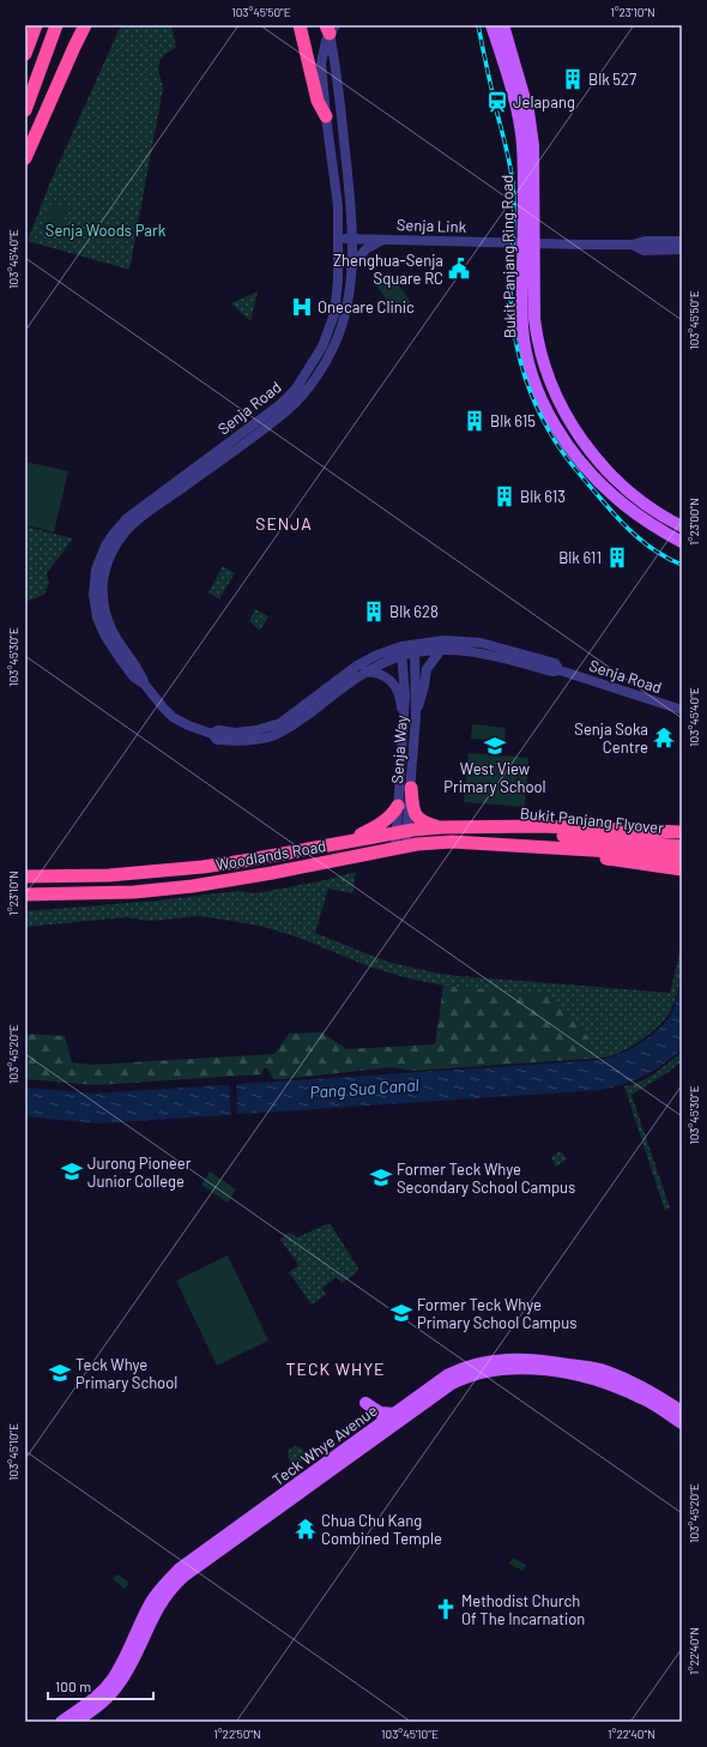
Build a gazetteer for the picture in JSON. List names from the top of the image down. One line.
{"streets":{"highway":["Bukit Panjang Flyover","Woodlands Road"],"main road":["Bukit Panjang Ring Road","Teck Whye Avenue"],"street":["Senja Link","Senja Road","Senja Way"]},"crossings":[["Senja Link","Bukit Panjang Ring Road"],["Senja Link","Senja Road"],["Senja Road","Senja Way"],["Senja Way","Woodlands Road"],["Bukit Panjang Flyover","Woodlands Road"]],"districts":["SENJA","TECK WHYE"],"water":["Pang Sua Canal"],"parks":["Senja Woods Park"],"places":{"building":["Blk 527","Blk 615","Blk 613","Blk 611","Blk 628"],"station":["Jelapang"],"public building":["Zhenghua-Senja Square RC"],"hospital":["Onecare Clinic"],"temple":["Senja Soka Centre","Chua Chu Kang Combined Temple"],"school or university":["West View Primary School","Jurong Pioneer Junior College","Former Teck Whye Secondary School Campus","Former Teck Whye Primary School Campus","Teck Whye Primary School"],"church":["Methodist Church Of The Incarnation"]},"scale_bar":"100 m","coordinates":["103°45'50\"E","1°23'10\"N","103°45'40\"E","1°23'00\"N","103°45'30\"E","103°45'20\"E","103°45'10\"E","1°22'40\"N","1°22'50\"N"]}
